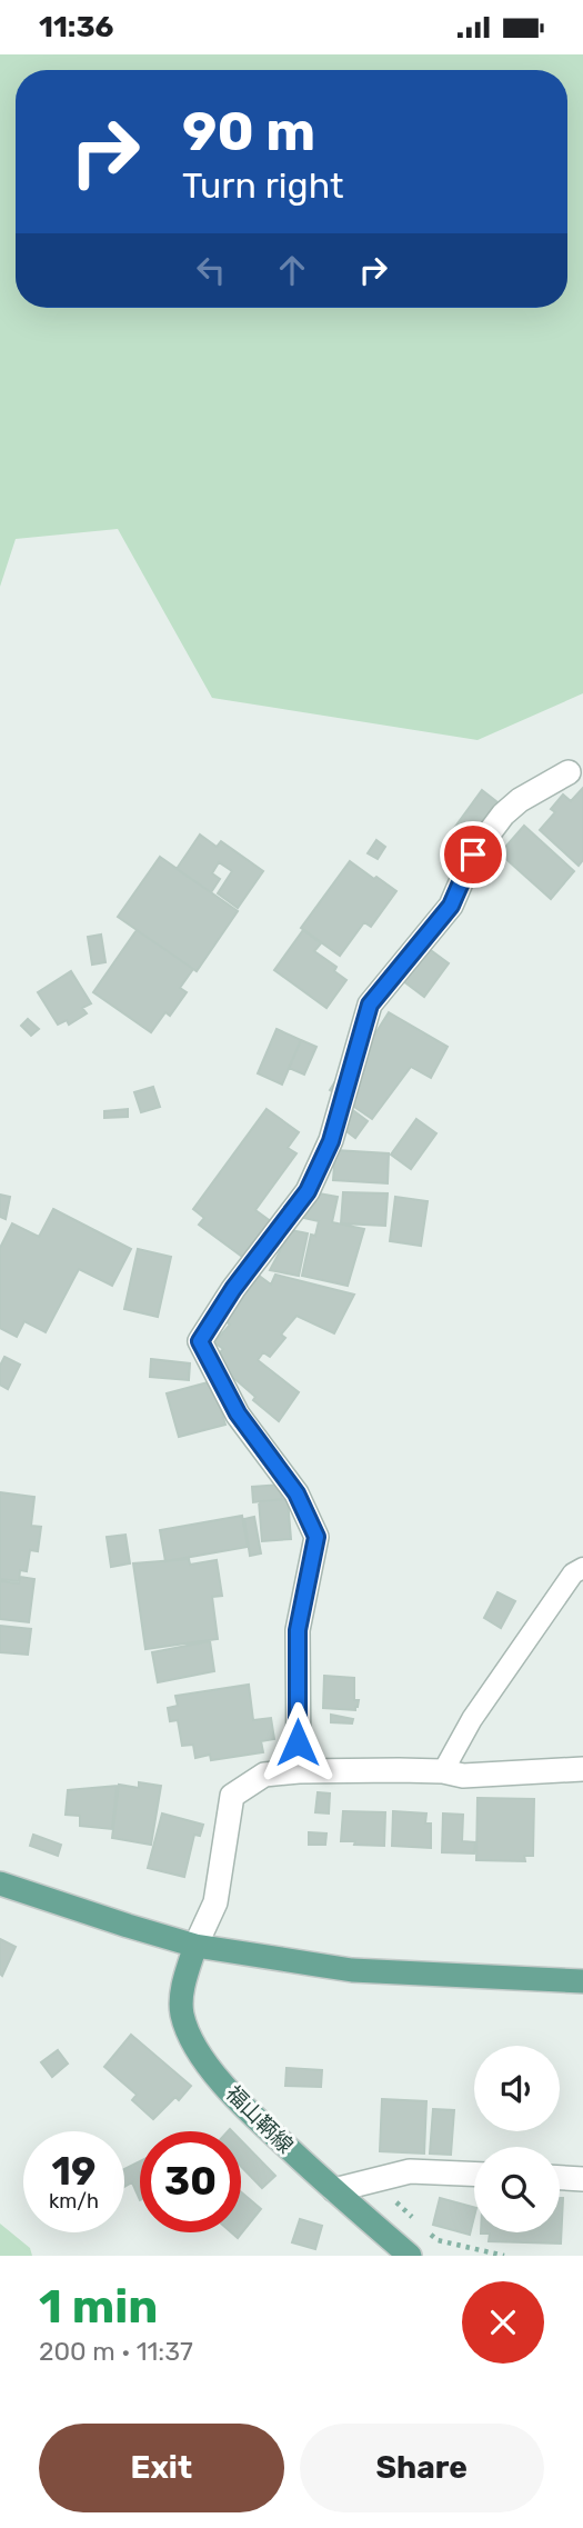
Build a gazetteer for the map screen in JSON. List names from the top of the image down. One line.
{"streets":{"main road":["福山鞆線"]},"page":{"status":"11:36","turn":["90 m","Turn right"],"speed":"19 km/h","limit":"30","heading":["1 min","200 m · 11:37"],"buttons":["Exit","Share"]}}
